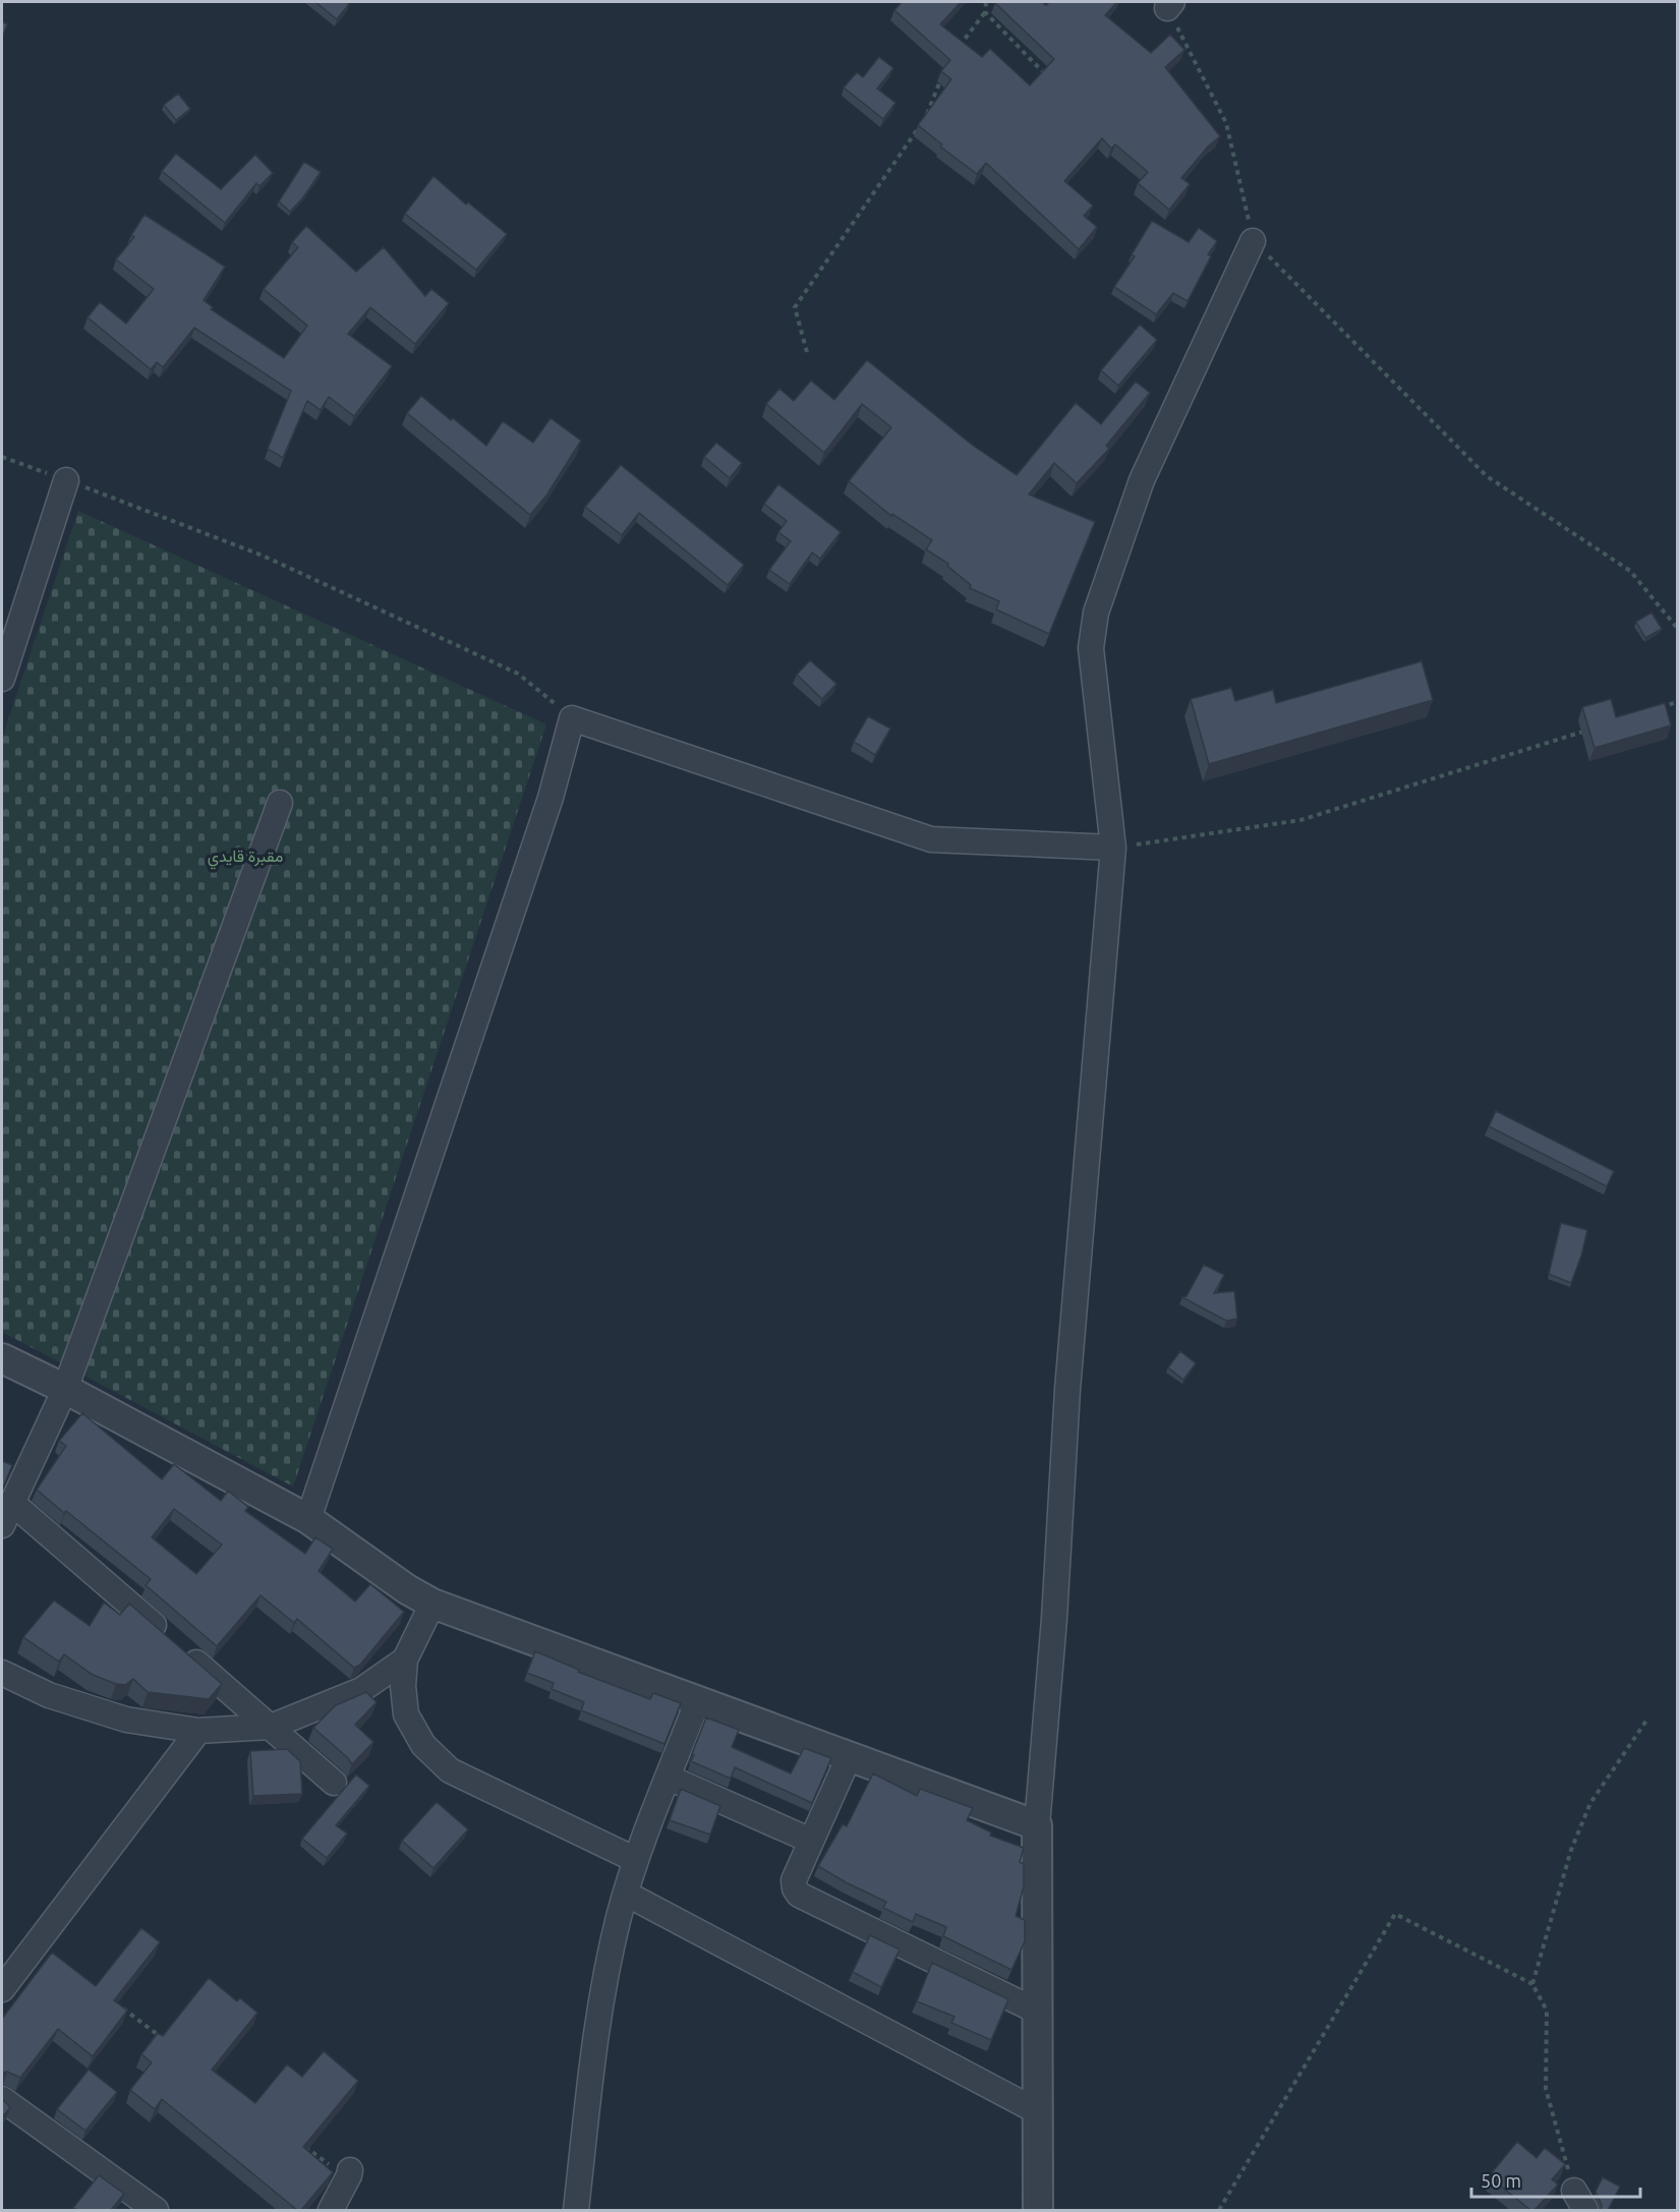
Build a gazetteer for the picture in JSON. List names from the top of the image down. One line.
{"parks":["مقبرة قايدي"],"scale_bar":"50 m"}
